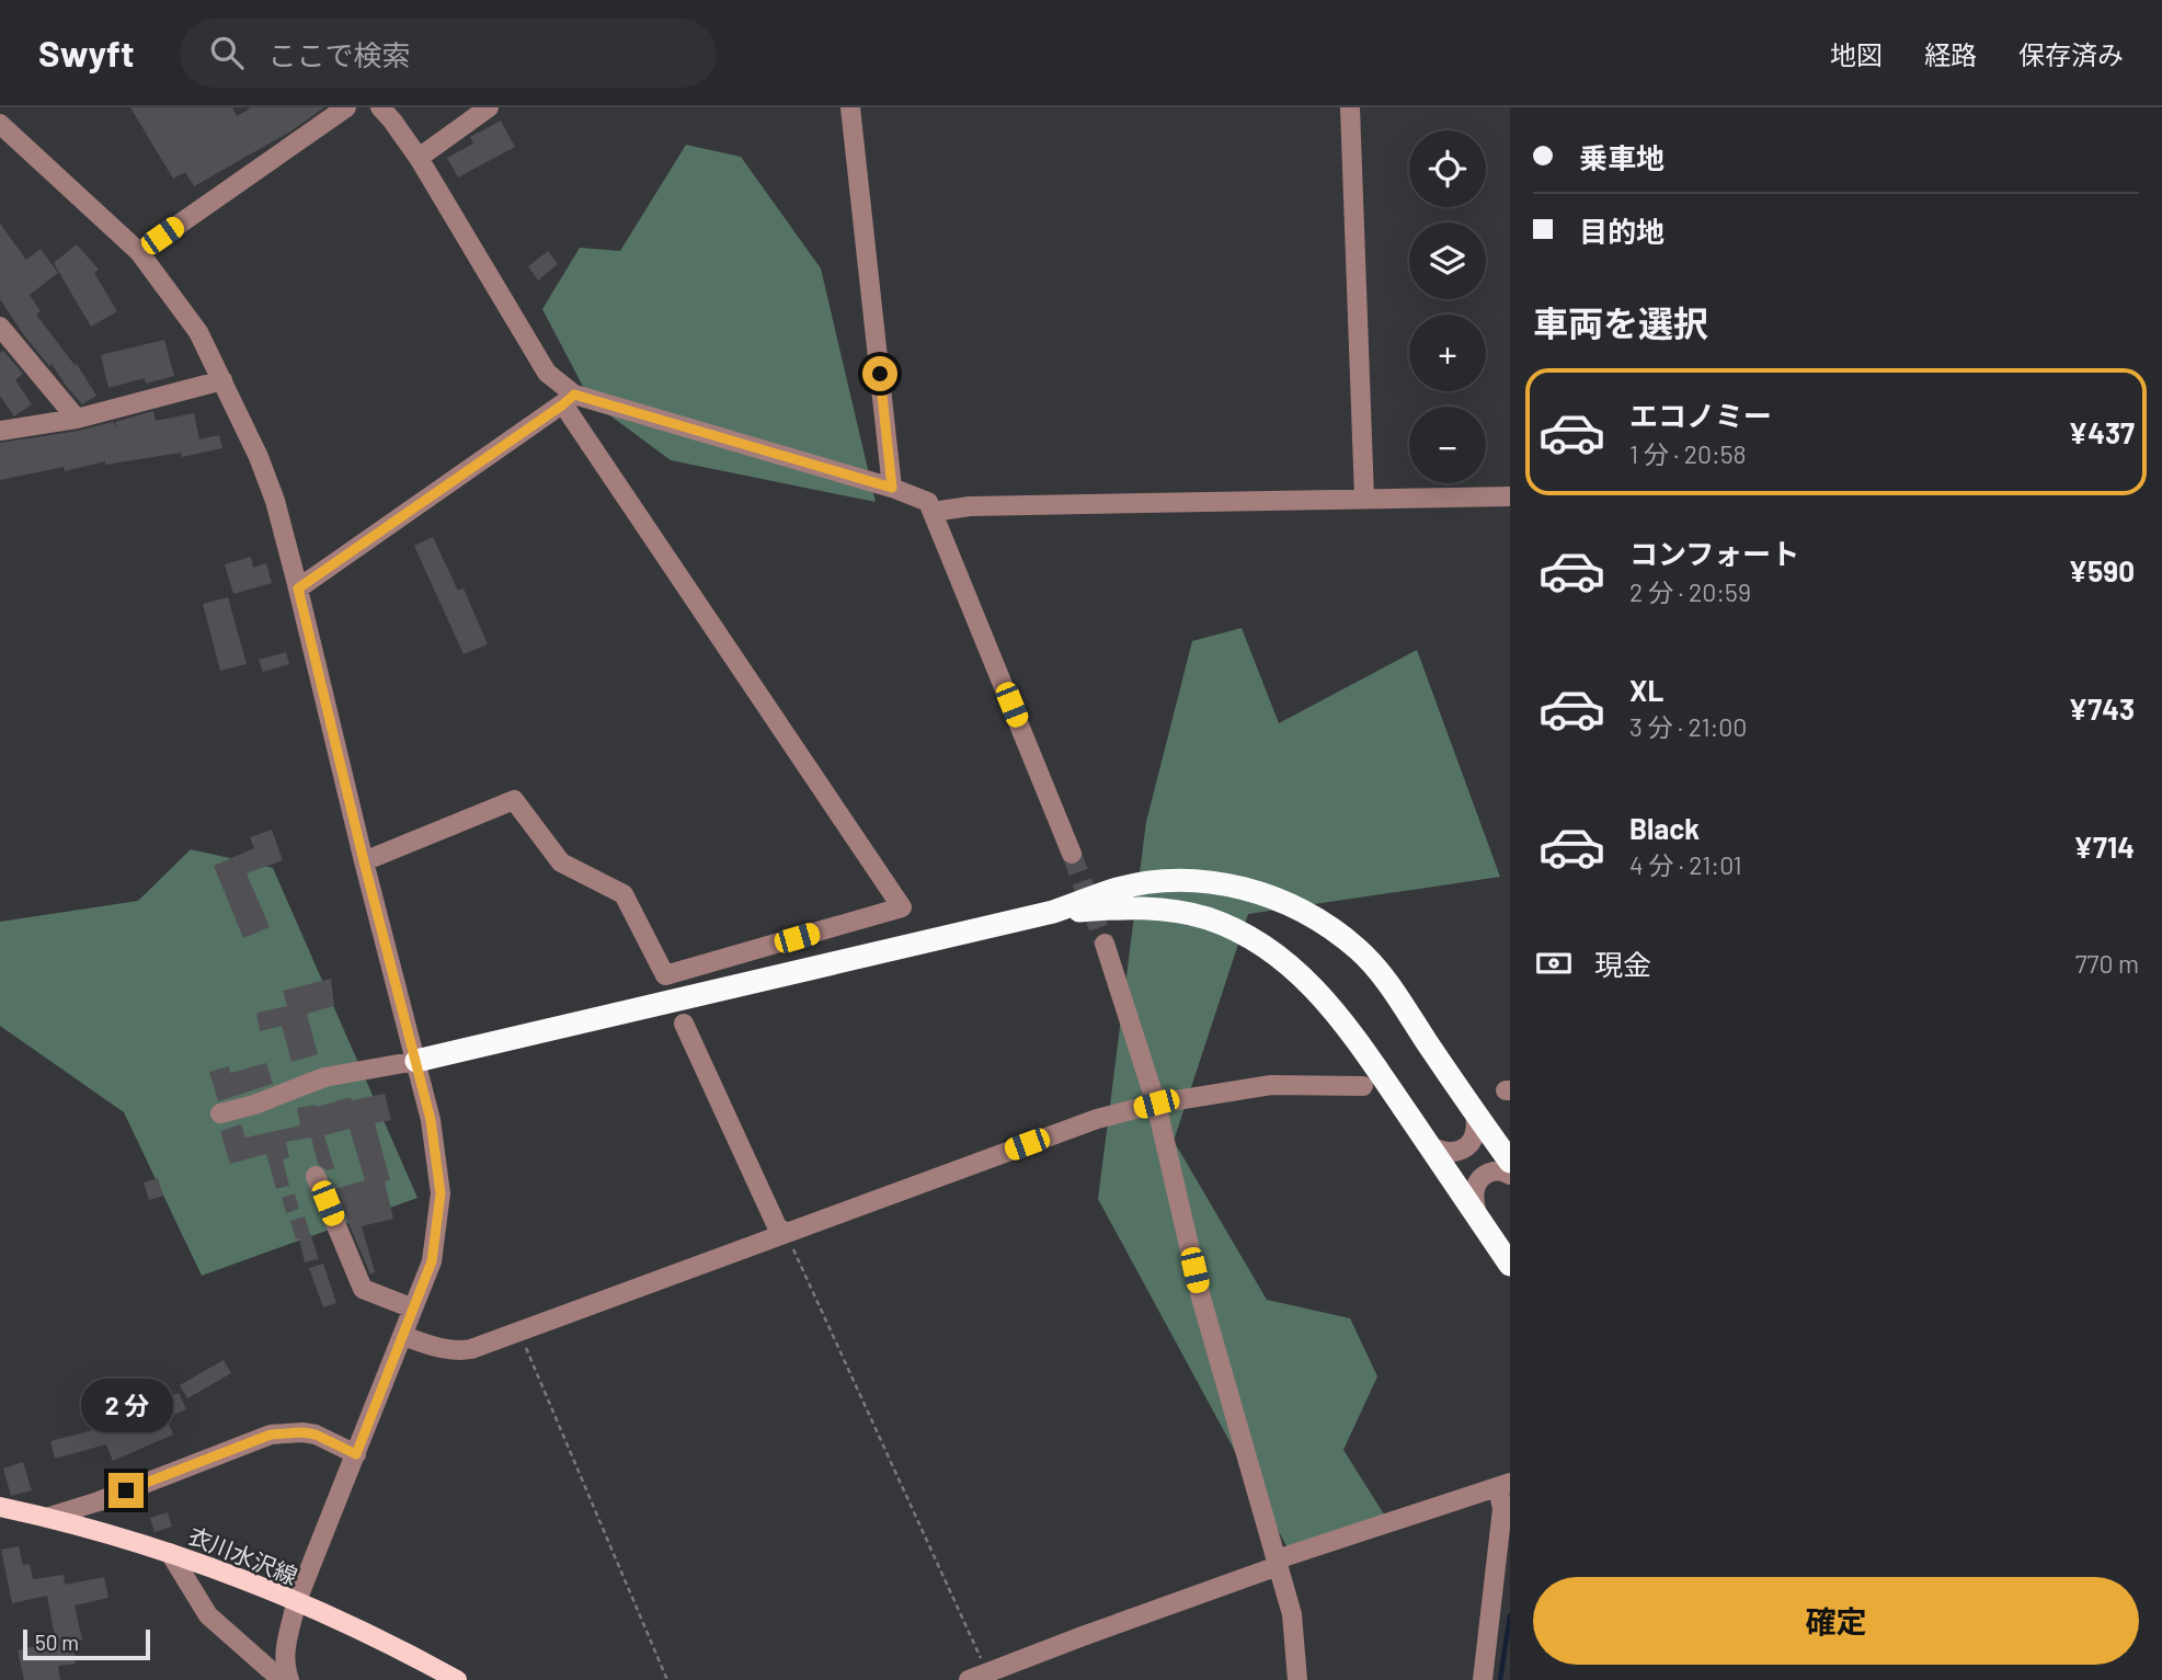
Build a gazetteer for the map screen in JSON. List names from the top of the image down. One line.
{"streets":{"main road":["衣川水沢線"]},"scale_bar":"50 m","page":{"header":"Swyft","search":"ここで検索","nav":["地図","経路","保存済み"],"banner":["乗車地","目的地"],"map_buttons":["+","−"],"heading":"車両を選択","list":[{"name":"エコノミー","note":"1 分 · 20:58","value":"¥437"},{"name":"コンフォート","note":"2 分 · 20:59","value":"¥590"},{"name":"XL","note":"3 分 · 21:00","value":"¥743"},{"name":"Black","note":"4 分 · 21:01","value":"¥714"}],"pay":["現金","770 m"],"bubble":"2 分","buttons":"確定","scale":"50 m"}}
